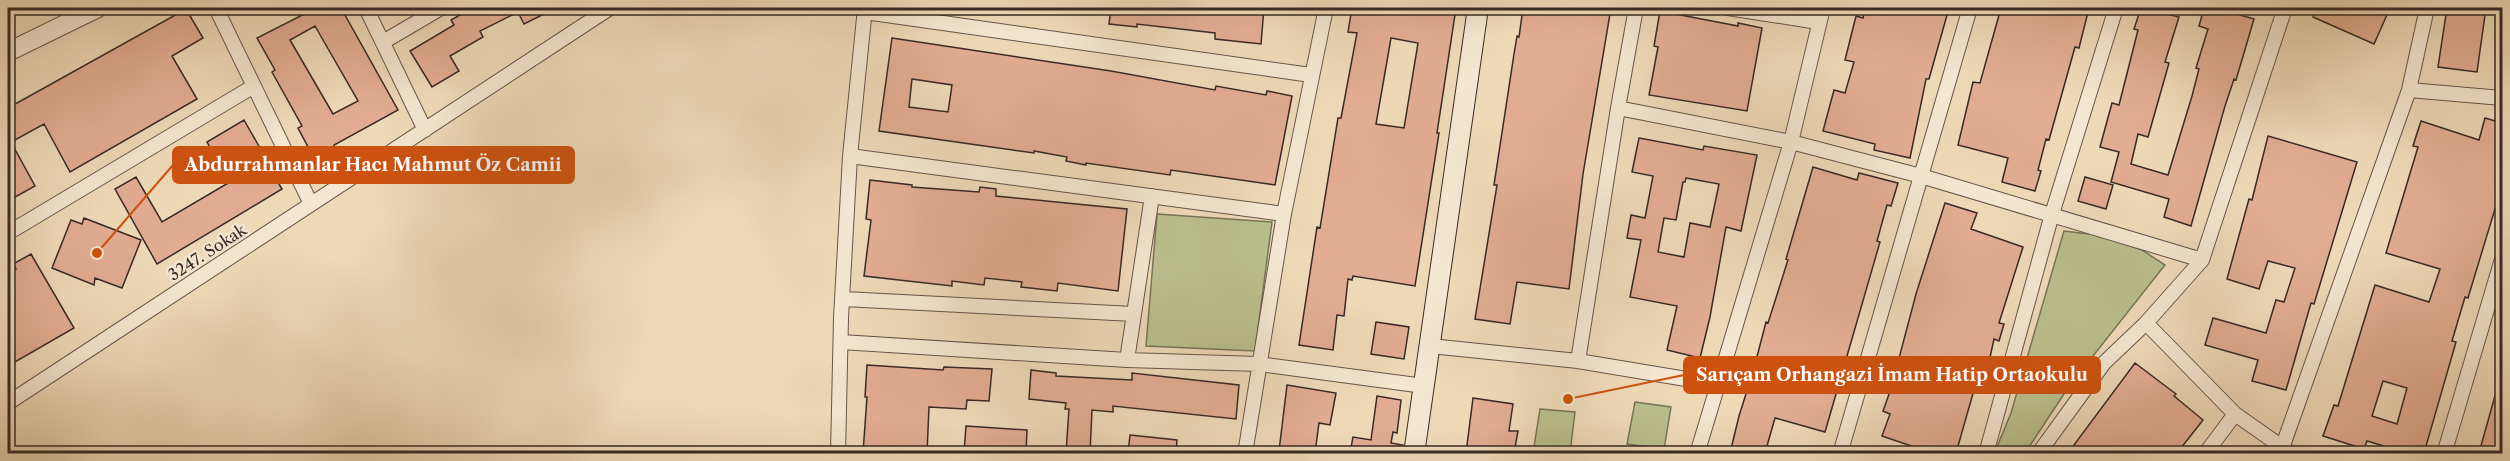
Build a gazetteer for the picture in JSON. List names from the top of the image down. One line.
{"streets":{"street":["3247. Sokak"]},"places":["Abdurrahmanlar Hacı Mahmut Öz Camii","Sarıçam Orhangazi İmam Hatip Ortaokulu"]}
